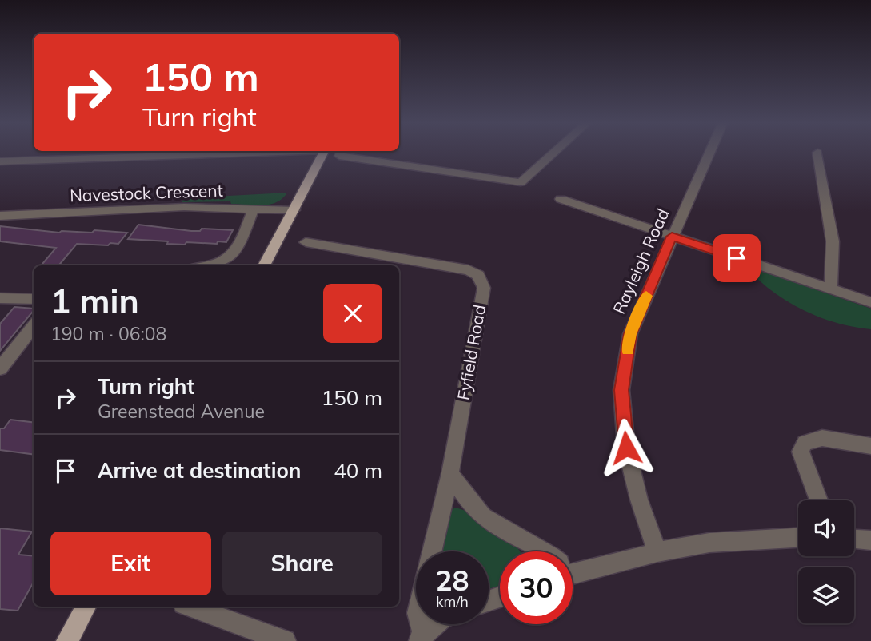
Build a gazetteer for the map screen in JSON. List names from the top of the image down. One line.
{"streets":{"street":["Navestock Crescent","Rayleigh Road","Fyfield Road"]},"page":{"turn":["150 m","Turn right"],"heading":["1 min","190 m · 06:08"],"list":[{"name":"Turn right","note":"Greenstead Avenue","value":"150 m"},{"name":"Arrive at destination","value":"40 m"}],"buttons":["Exit","Share"],"speed":"28 km/h","limit":"30"}}
